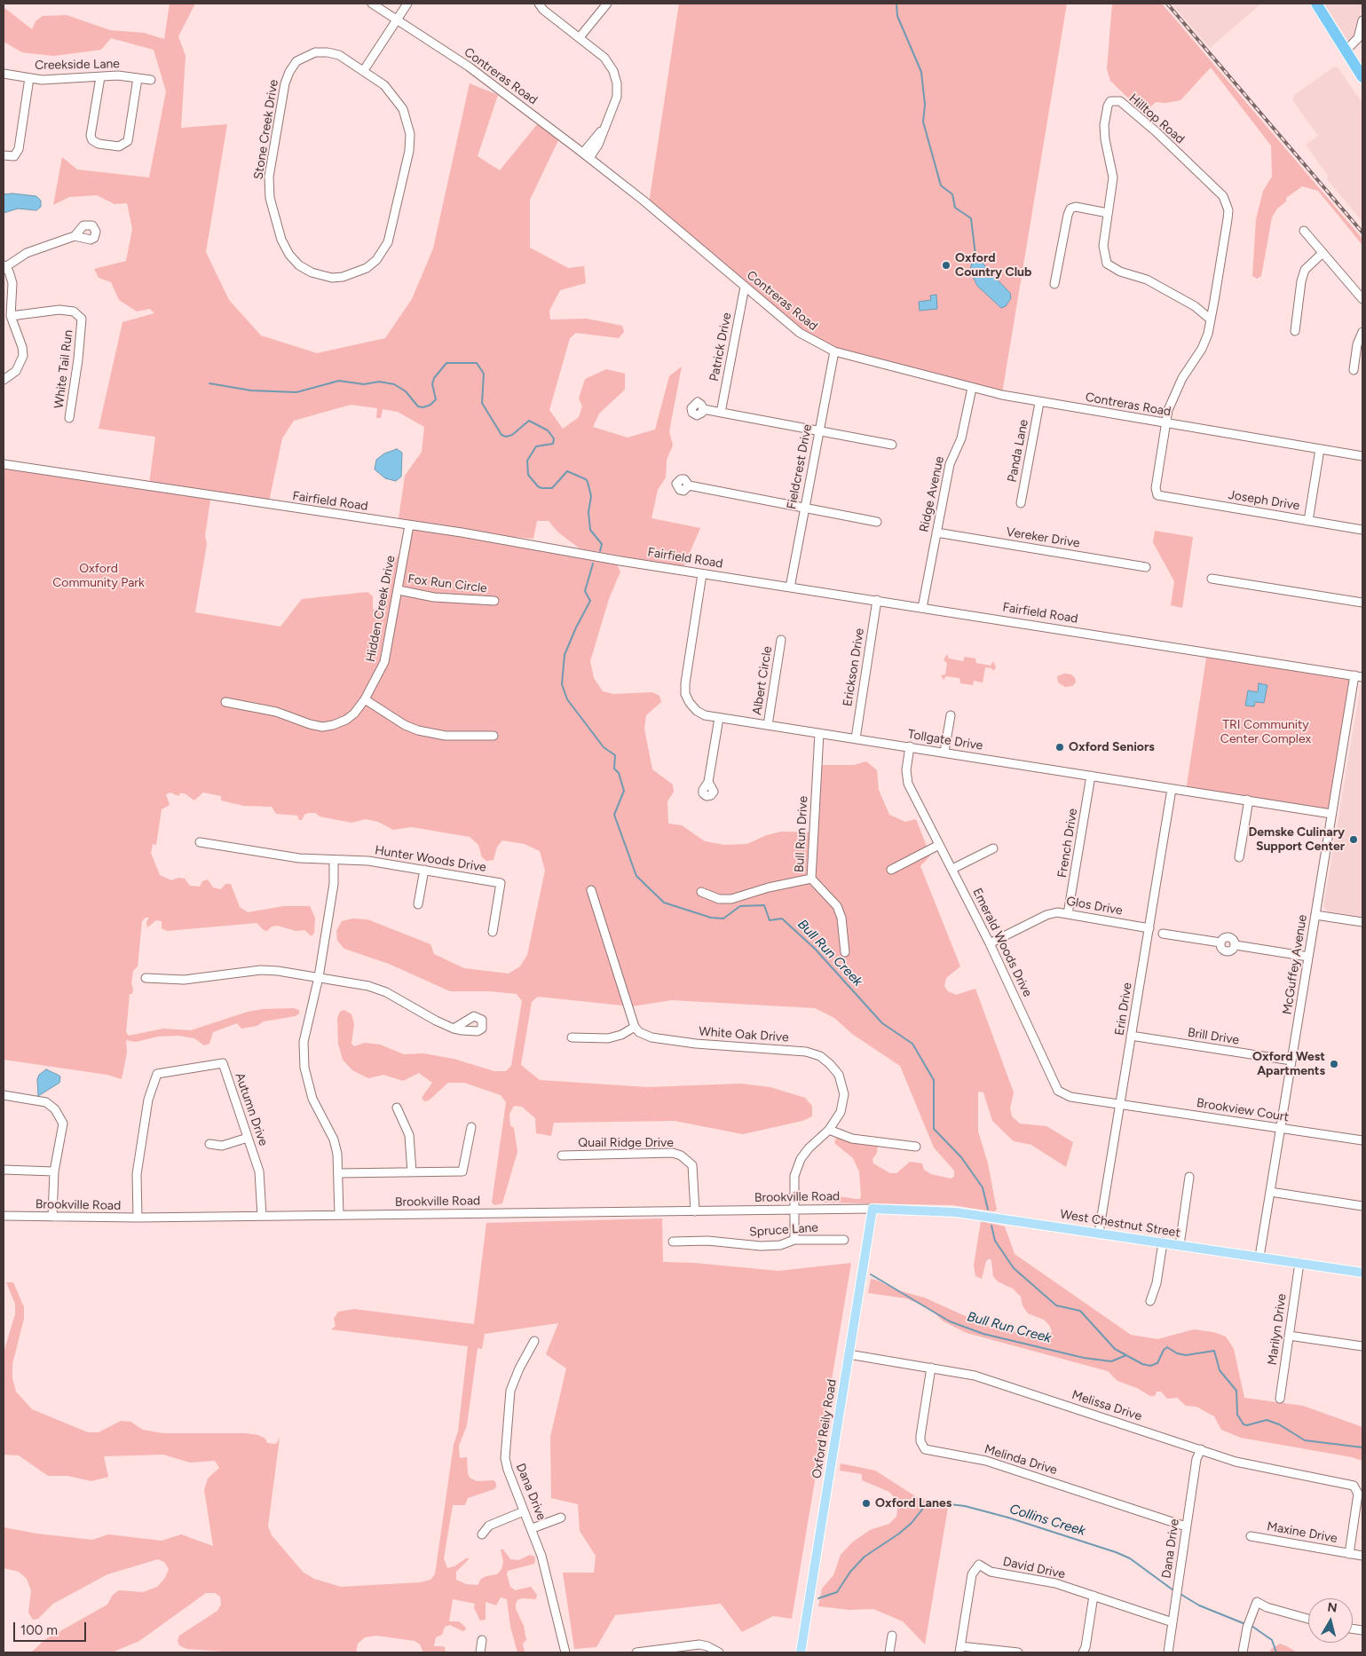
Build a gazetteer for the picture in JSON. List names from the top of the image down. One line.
{"streets":{"main road":["West Chestnut Street","Oxford Reily Road"],"street":["Creekside Lane","Contreras Road","Hilltop Road","Stone Creek Drive","Patrick Drive","White Tail Run","Panda Lane","Fieldcrest Drive","Ridge Avenue","Joseph Drive","Fairfield Road","Vereker Drive","Fox Run Circle","Hidden Creek Drive","Erickson Drive","Albert Circle","Tollgate Drive","Bull Run Drive","French Drive","Hunter Woods Drive","Glos Drive","Emerald Woods Drive","McGuffey Avenue","Erin Drive","White Oak Drive","Brill Drive","Autumn Drive","Brookview Court","Quail Ridge Drive","Brookville Road","Spruce Lane","Marilyn Drive","Melissa Drive","Melinda Drive","Dana Drive","Maxine Drive","David Drive"]},"crossings":[["Contreras Road","Hilltop Road"],["Contreras Road","Patrick Drive"],["Contreras Road","Panda Lane"],["Contreras Road","Fieldcrest Drive"],["Contreras Road","Ridge Avenue"],["Hilltop Road","Joseph Drive"],["Fieldcrest Drive","Fairfield Road"],["Ridge Avenue","Fairfield Road"],["Ridge Avenue","Vereker Drive"],["Fairfield Road","Hidden Creek Drive"],["Fairfield Road","Erickson Drive"],["Fairfield Road","Tollgate Drive"],["Fairfield Road","McGuffey Avenue"],["Fox Run Circle","Hidden Creek Drive"],["Erickson Drive","Tollgate Drive"],["Albert Circle","Tollgate Drive"],["Tollgate Drive","Bull Run Drive"],["Tollgate Drive","French Drive"],["Tollgate Drive","Emerald Woods Drive"],["Tollgate Drive","McGuffey Avenue"],["Tollgate Drive","Erin Drive"],["French Drive","Glos Drive"],["Glos Drive","Emerald Woods Drive"],["Glos Drive","Erin Drive"],["Emerald Woods Drive","Erin Drive"],["Emerald Woods Drive","Brookview Court"],["McGuffey Avenue","Brill Drive"],["McGuffey Avenue","Brookview Court"],["McGuffey Avenue","West Chestnut Street"],["Erin Drive","Brill Drive"],["Erin Drive","Brookview Court"],["Erin Drive","West Chestnut Street"],["White Oak Drive","Brookville Road"],["White Oak Drive","Spruce Lane"],["Autumn Drive","Brookville Road"],["Quail Ridge Drive","Brookville Road"],["Brookville Road","West Chestnut Street"],["Brookville Road","Oxford Reily Road"],["West Chestnut Street","Marilyn Drive"],["West Chestnut Street","Oxford Reily Road"],["Melissa Drive","Oxford Reily Road"],["Melissa Drive","Melinda Drive"],["Melissa Drive","Dana Drive"],["Melissa Drive","Maxine Drive"],["Melinda Drive","Dana Drive"],["Dana Drive","David Drive"]],"water":["Bull Run Creek","Collins Creek"],"parks":["Oxford Community Park","TRI Community Center Complex"],"places":["Oxford Country Club","Oxford Seniors","Demske Culinary Support Center","Oxford West Apartments","Oxford Lanes"],"scale_bar":"100 m","north":"top"}
